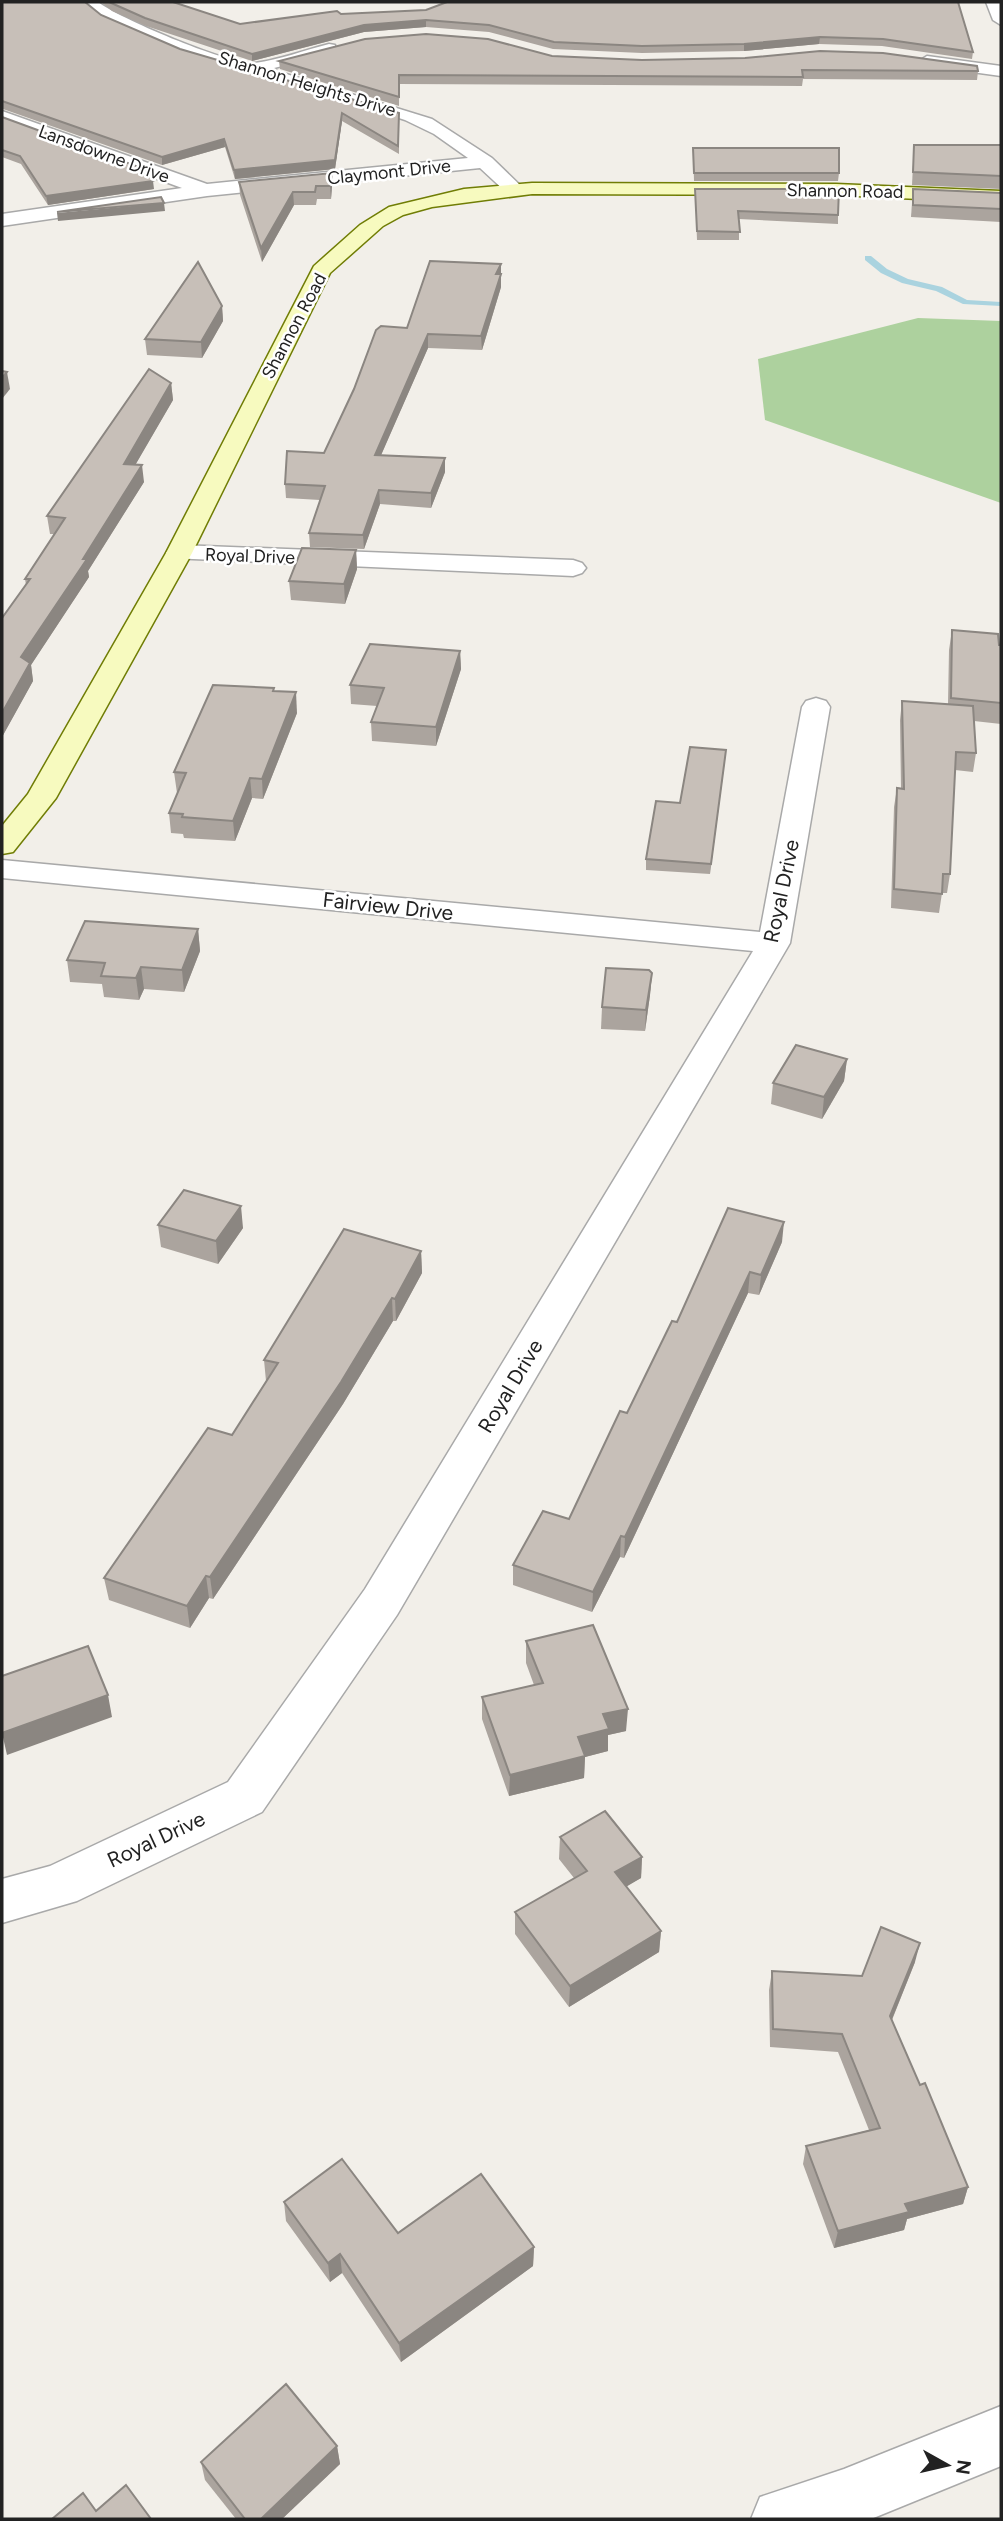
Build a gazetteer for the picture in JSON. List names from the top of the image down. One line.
{"streets":{"street":["Shannon Heights Drive","Lansdowne Drive","Claymont Drive","Shannon Road","Royal Drive","Fairview Drive"]},"crossings":[["Shannon Heights Drive","Claymont Drive"],["Shannon Heights Drive","Shannon Road"],["Lansdowne Drive","Claymont Drive"],["Shannon Road","Royal Drive"],["Royal Drive","Fairview Drive"]],"north":"right"}
